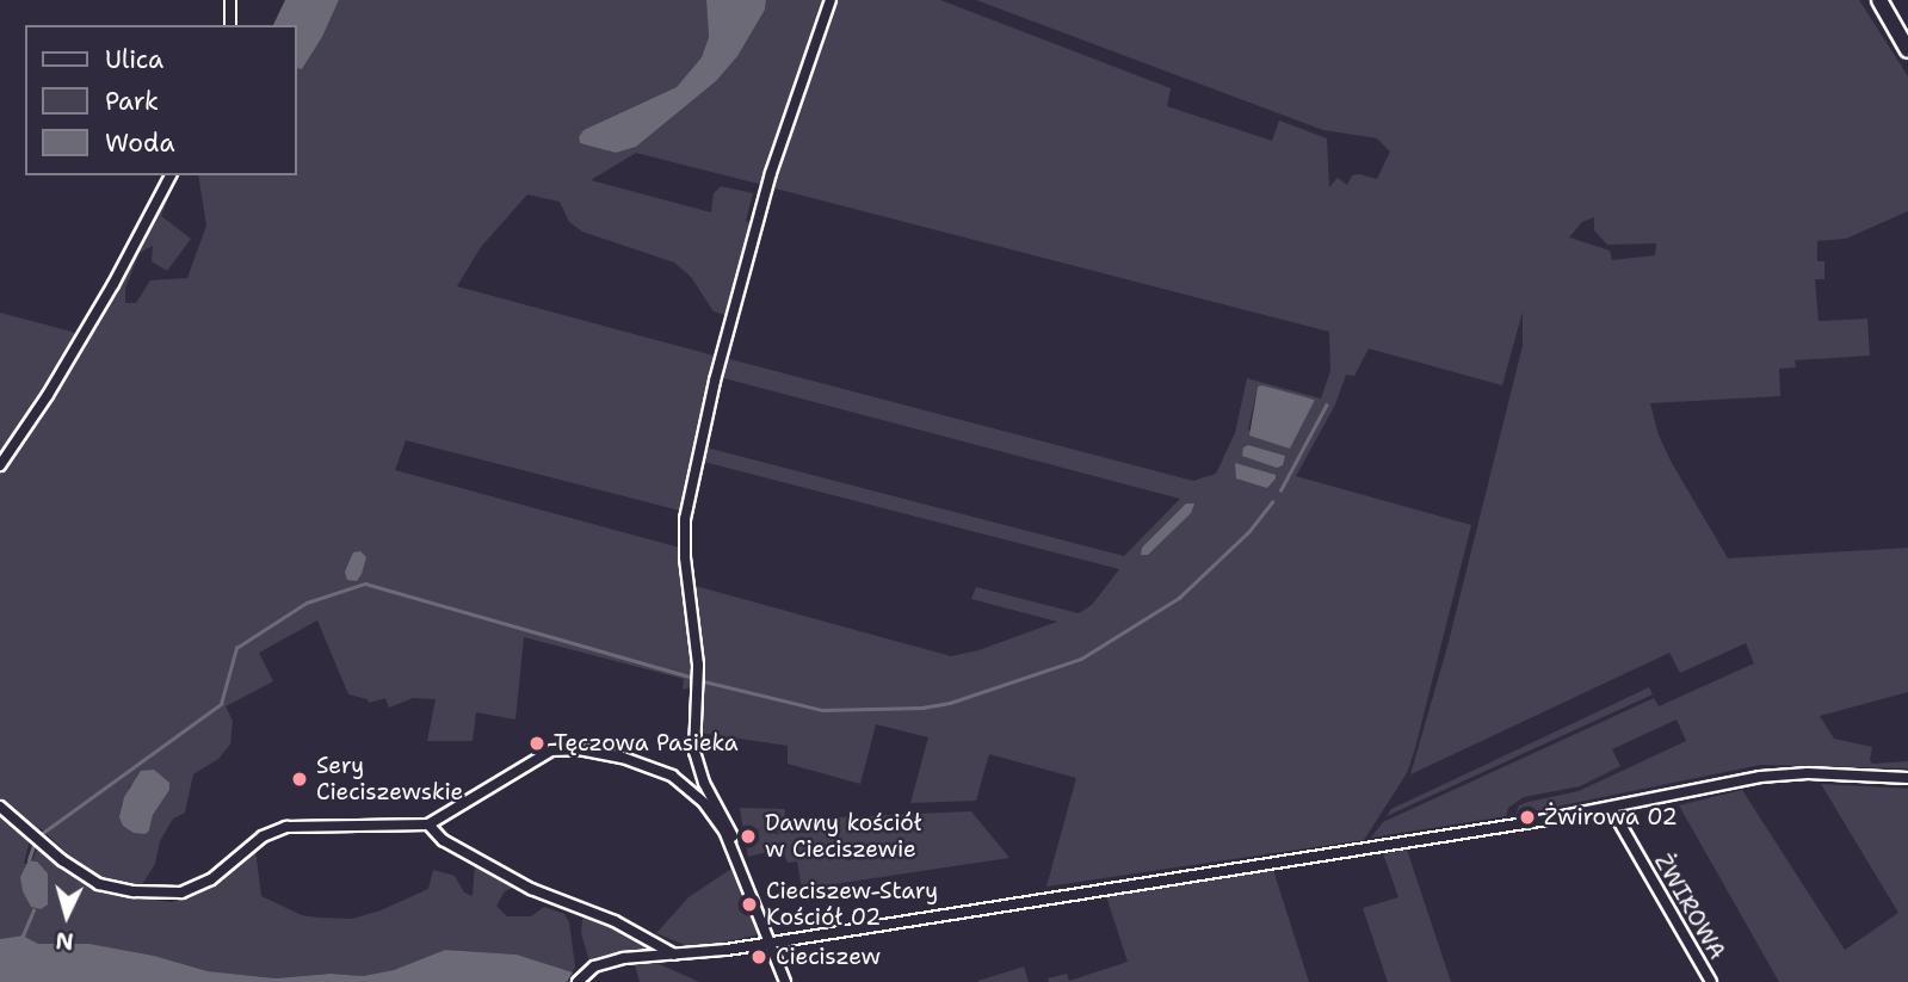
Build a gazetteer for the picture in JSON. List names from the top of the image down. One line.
{"streets":{"street":["ŻWIROWA"]},"places":["Tęczowa Pasieka","Sery Cieciszewskie","Żwirowa 02","Dawny kościół w Cieciszewie","Cieciszew-Stary Kościół 02","Cieciszew"],"legend":["Ulica","Park","Woda"],"north":"bottom"}
